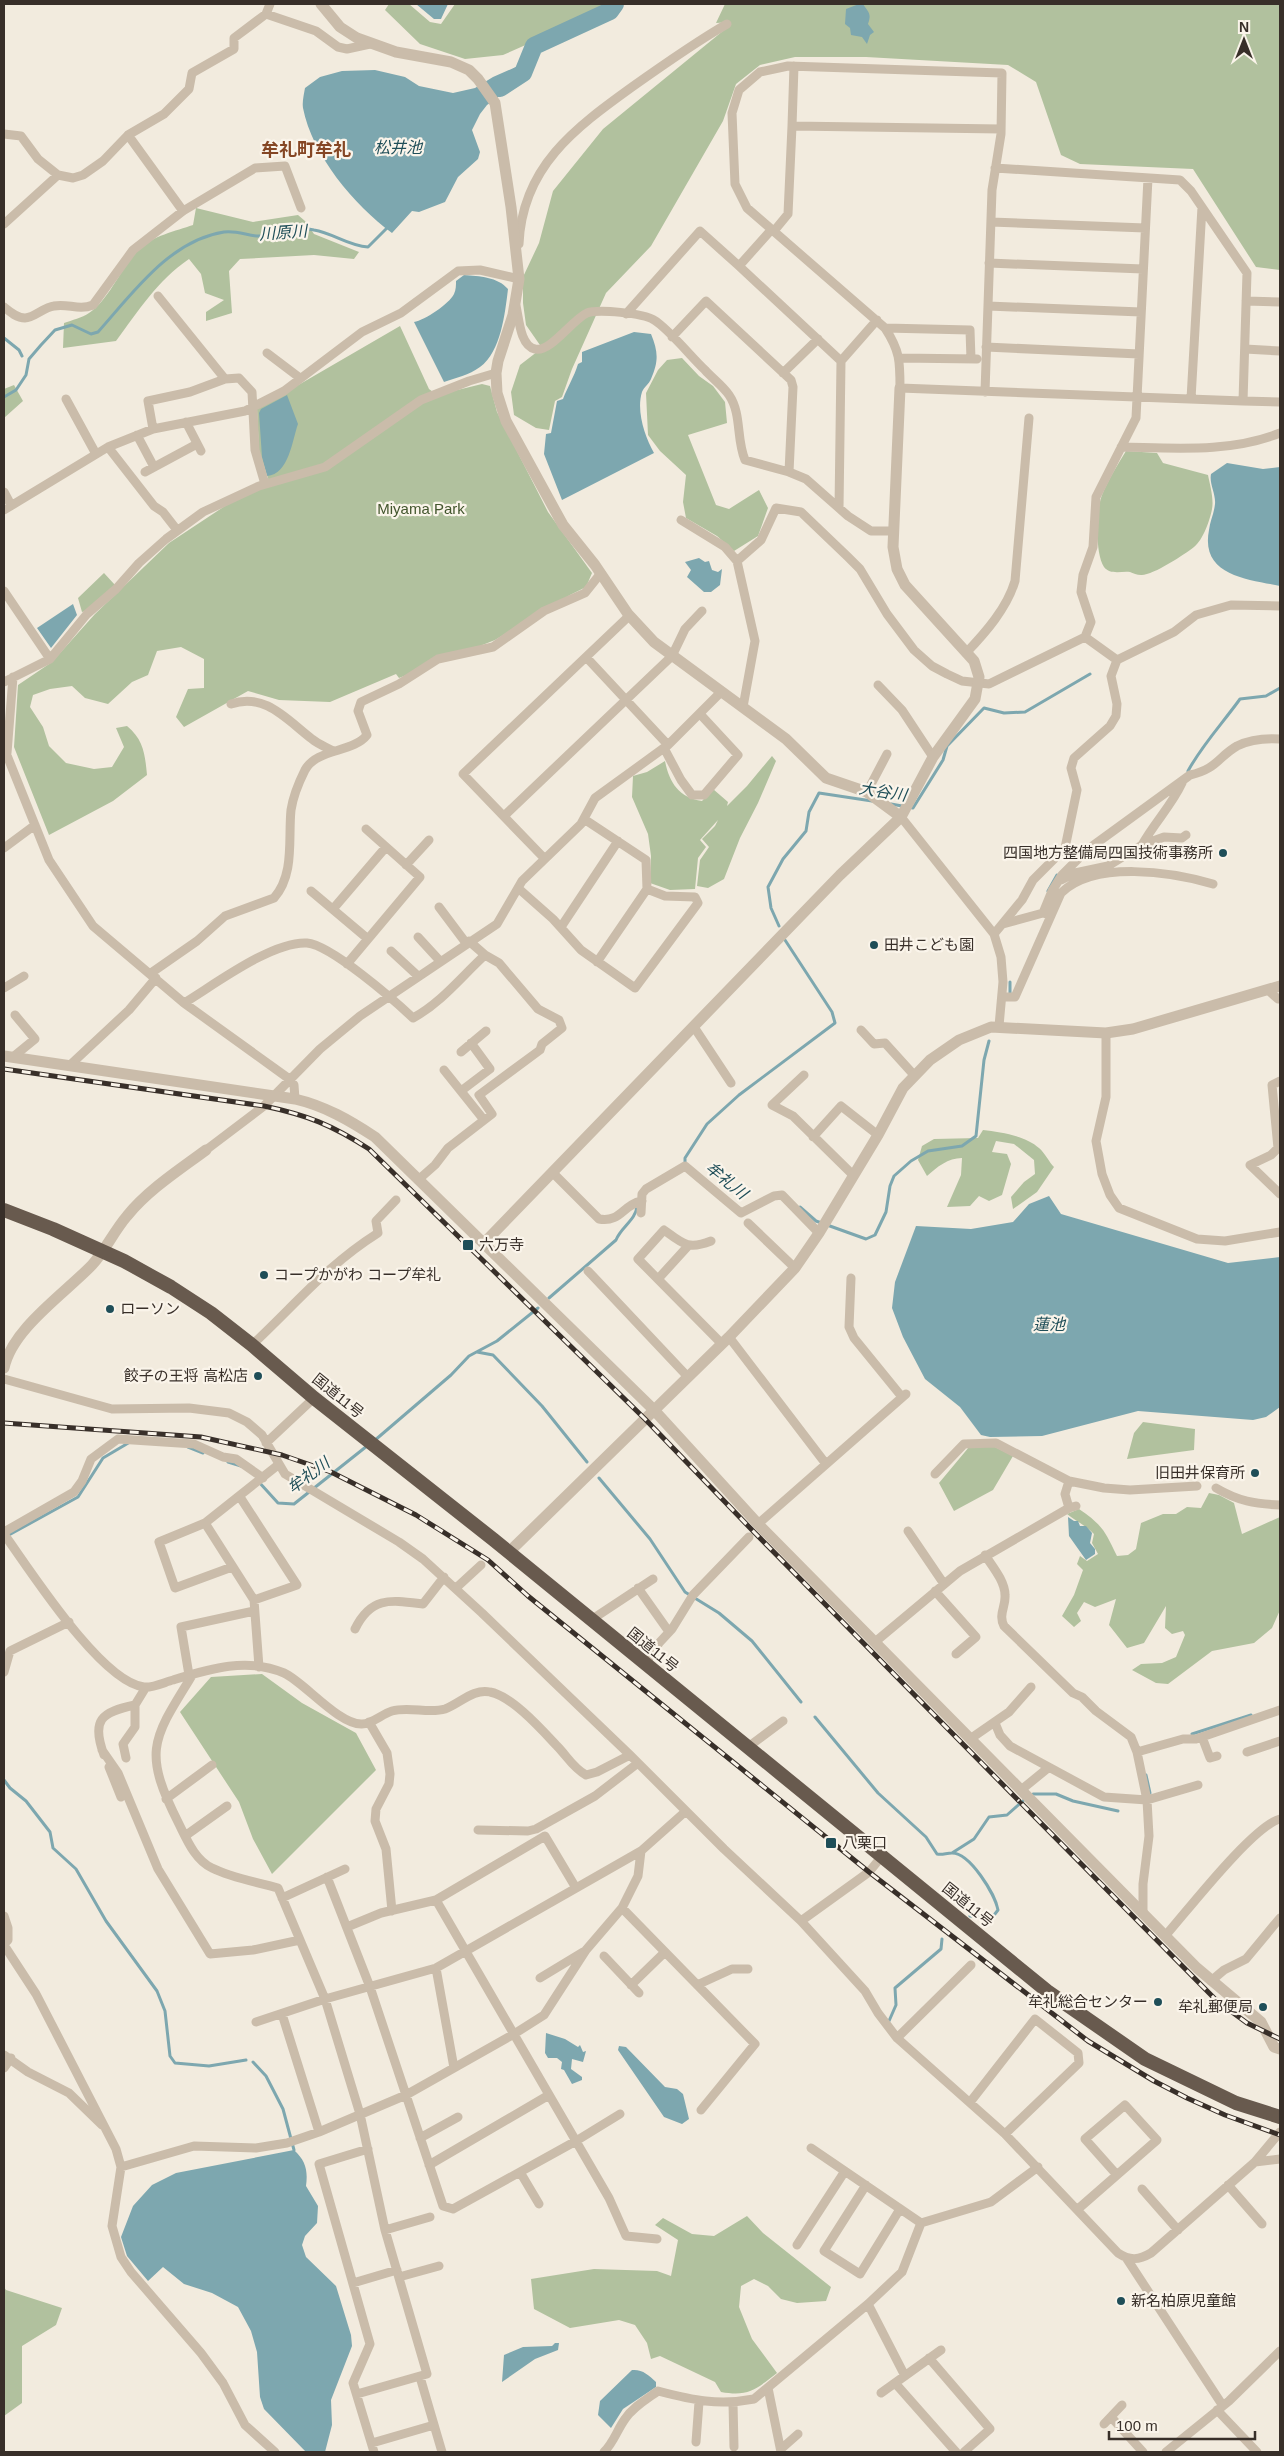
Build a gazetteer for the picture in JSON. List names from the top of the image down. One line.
{"streets":{"highway":["国道11号"]},"districts":["牟礼町牟礼"],"water":["松井池","川原川","大谷川","牟礼川","蓮池"],"parks":["Miyama Park"],"places":{"other":["四国地方整備局四国技術事務所","田井こども園","コープかがわ コープ牟礼","ローソン","餃子の王将 高松店","旧田井保育所","牟礼総合センター","牟礼郵便局","新名柏原児童館"],"transit":["六万寺","八栗口"]},"scale_bar":"100 m","north":"top"}
